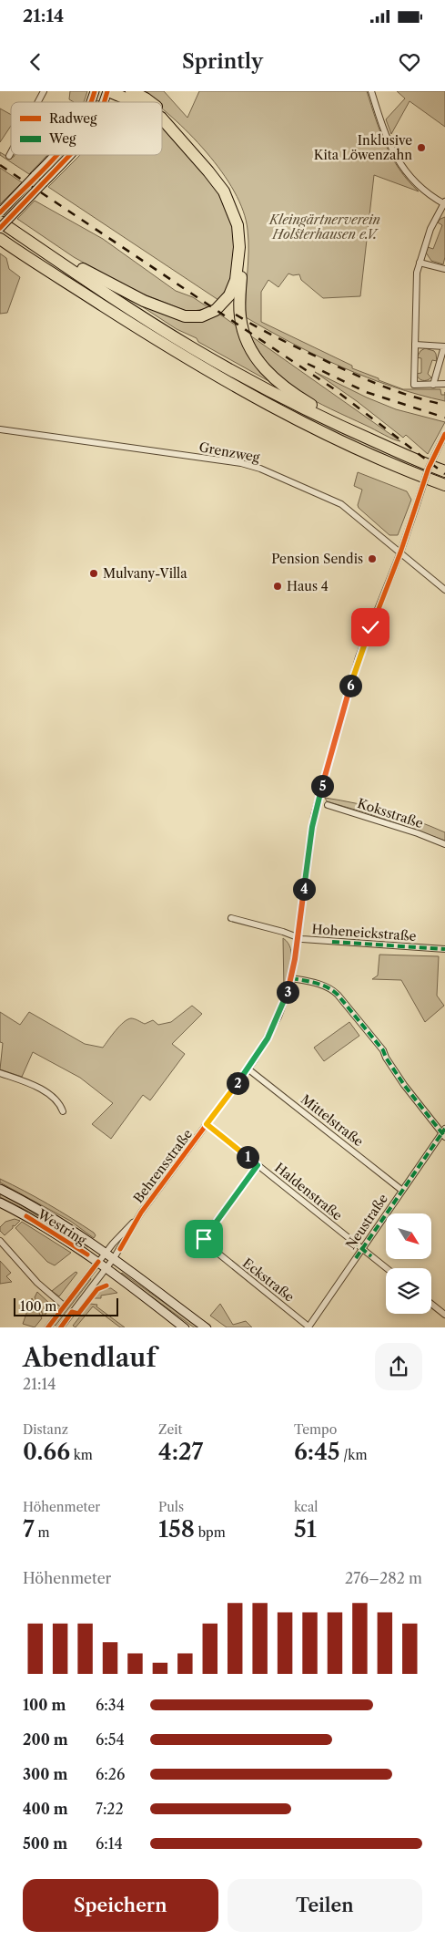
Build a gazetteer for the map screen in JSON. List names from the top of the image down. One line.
{"streets":{"main road":["Westring"],"street":["Grenzweg","Koksstraße","Hoheneickstraße","Mittelstraße","Behrensstraße","Haldenstraße","Neustraße","Eckstraße"]},"crossings":[["Grenzweg","Behrensstraße"],["Hoheneickstraße","Behrensstraße"],["Mittelstraße","Behrensstraße"],["Mittelstraße","Neustraße"],["Behrensstraße","Haldenstraße"],["Behrensstraße","Westring"],["Haldenstraße","Neustraße"],["Haldenstraße","Eckstraße"],["Neustraße","Eckstraße"]],"parks":["Kleingärtnerverein Holsterhausen e.V."],"places":["Inklusive Kita Löwenzahn","Pension Sendis","Mulvany-Villa","Haus 4"],"legend":["Radweg","Weg"],"scale_bar":"100 m","north":"bottom right","page":{"status":"21:14","header":"Sprintly","pins":["6","5","4","3","2","1"],"scale":"100 m","heading":["Abendlauf","21:14"],"stats":[["Distanz","0.66 km"],["Zeit","4:27"],["Tempo","6:45 /km"],["Höhenmeter","7 m"],["Puls","158 bpm"],["kcal","51"]],"chart":["Höhenmeter","276–282 m"],"list":[{"name":"100 m","note":"6:34"},{"name":"200 m","note":"6:54"},{"name":"300 m","note":"6:26"},{"name":"400 m","note":"7:22"},{"name":"500 m","note":"6:14"}],"buttons":["Speichern","Teilen"]}}
